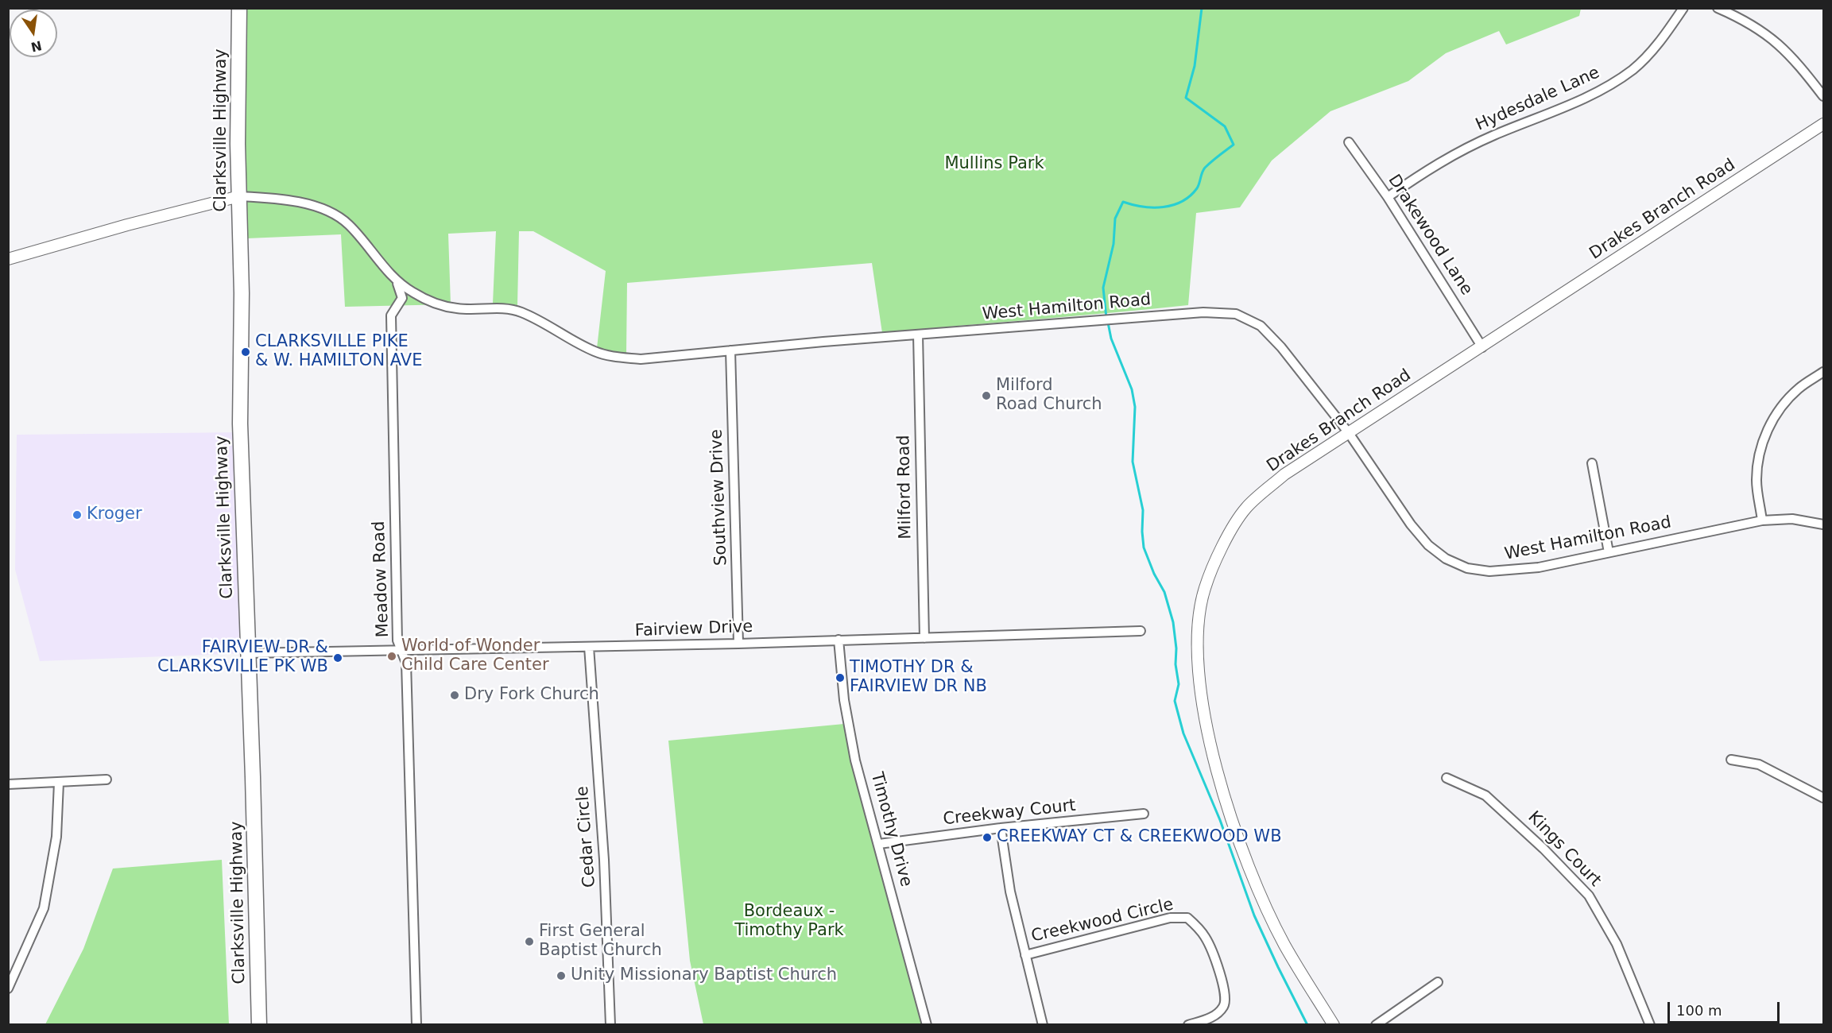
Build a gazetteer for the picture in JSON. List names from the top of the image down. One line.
{"streets":{"main road":["Clarksville Highway"],"street":["Hydesdale Lane","Drakes Branch Road","Drakewood Lane","West Hamilton Road","Milford Road","Southview Drive","Meadow Road","Fairview Drive","Creekway Court","Timothy Drive","Cedar Circle","Kings Court","Creekwood Circle"]},"crossings":[["Hydesdale Lane","Drakewood Lane"],["Clarksville Highway","West Hamilton Road"],["Clarksville Highway","Fairview Drive"],["Drakes Branch Road","Drakewood Lane"],["Drakes Branch Road","West Hamilton Road"],["West Hamilton Road","Milford Road"],["West Hamilton Road","Southview Drive"],["West Hamilton Road","Meadow Road"],["Milford Road","Fairview Drive"],["Southview Drive","Fairview Drive"],["Meadow Road","Fairview Drive"],["Fairview Drive","Timothy Drive"],["Fairview Drive","Cedar Circle"],["Creekway Court","Timothy Drive"]],"parks":["Mullins Park","Bordeaux - Timothy Park"],"places":["CLARKSVILLE PIKE & W. HAMILTON AVE","Milford Road Church","Kroger","World of Wonder Child Care Center","FAIRVIEW DR & CLARKSVILLE PK WB","TIMOTHY DR & FAIRVIEW DR NB","Dry Fork Church","CREEKWAY CT & CREEKWOOD WB","First General Baptist Church","Unity Missionary Baptist Church"],"scale_bar":"100 m","north":"bottom"}
